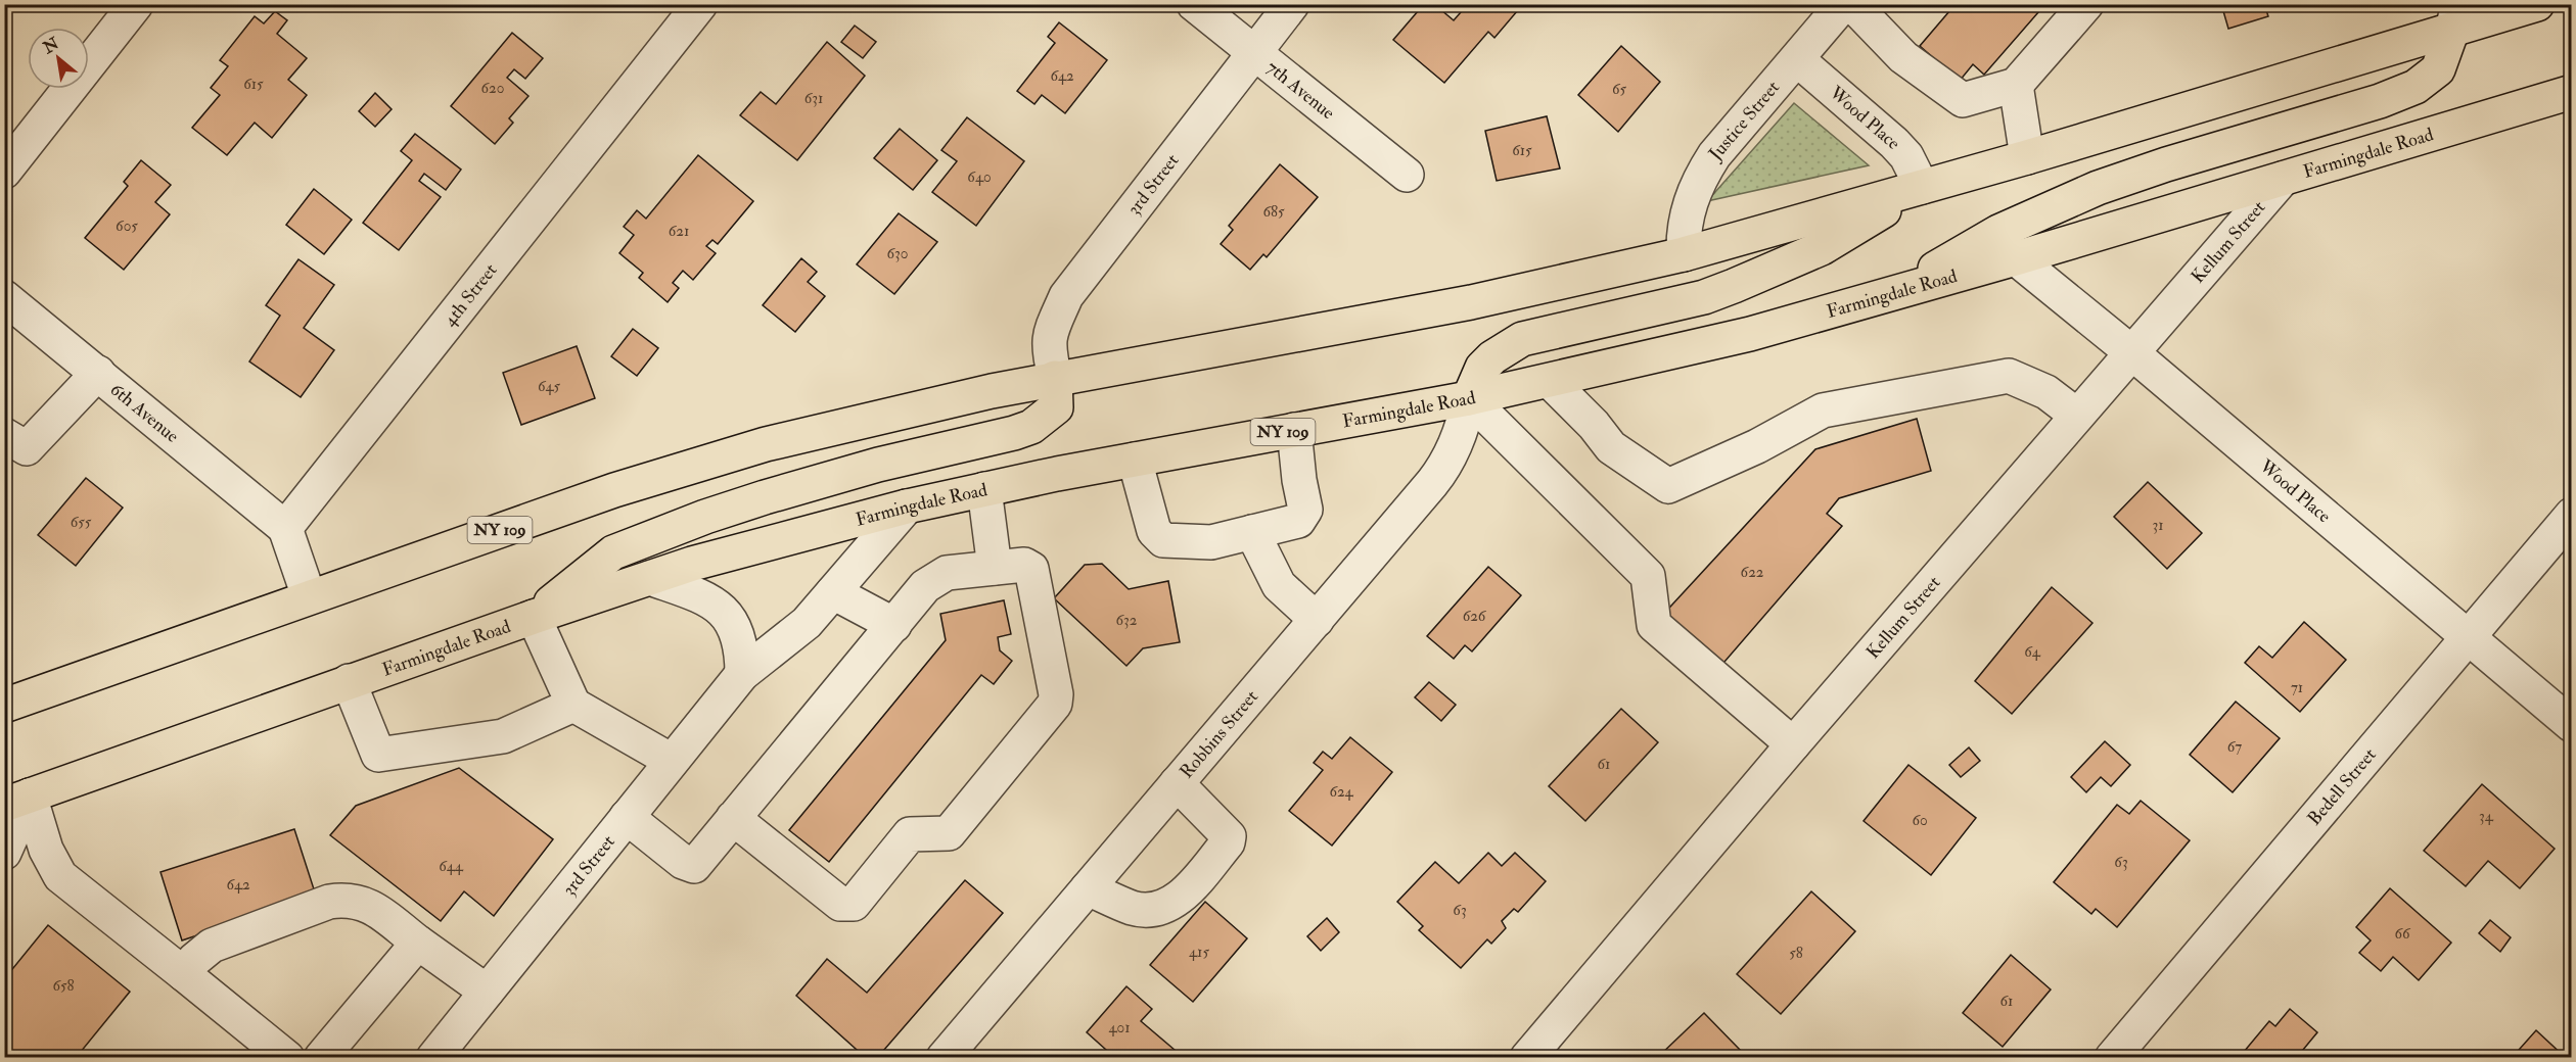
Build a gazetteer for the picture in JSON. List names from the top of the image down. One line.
{"streets":{"main road":["Farmingdale Road","NY 109"],"street":["7th Avenue","Wood Place","Justice Street","3rd Street","Kellum Street","4th Street","6th Avenue","Robbins Street","Bedell Street"]},"crossings":[["7th Avenue","3rd Street"],["Wood Place","Justice Street"],["Wood Place","Farmingdale Road"],["Wood Place","Kellum Street"],["Wood Place","NY 109"],["Wood Place","Bedell Street"],["Justice Street","NY 109"],["Farmingdale Road","3rd Street"],["Farmingdale Road","Kellum Street"],["Farmingdale Road","Robbins Street"],["3rd Street","NY 109"],["4th Street","6th Avenue"]],"house_numbers":["642","615","620","65","631","615","640","685","605","621","630","645","655","31","622","626","632","64","71","67","61","624","34","60","63","644","642","63","66","415","58","658","61","401"],"north":"top left"}
